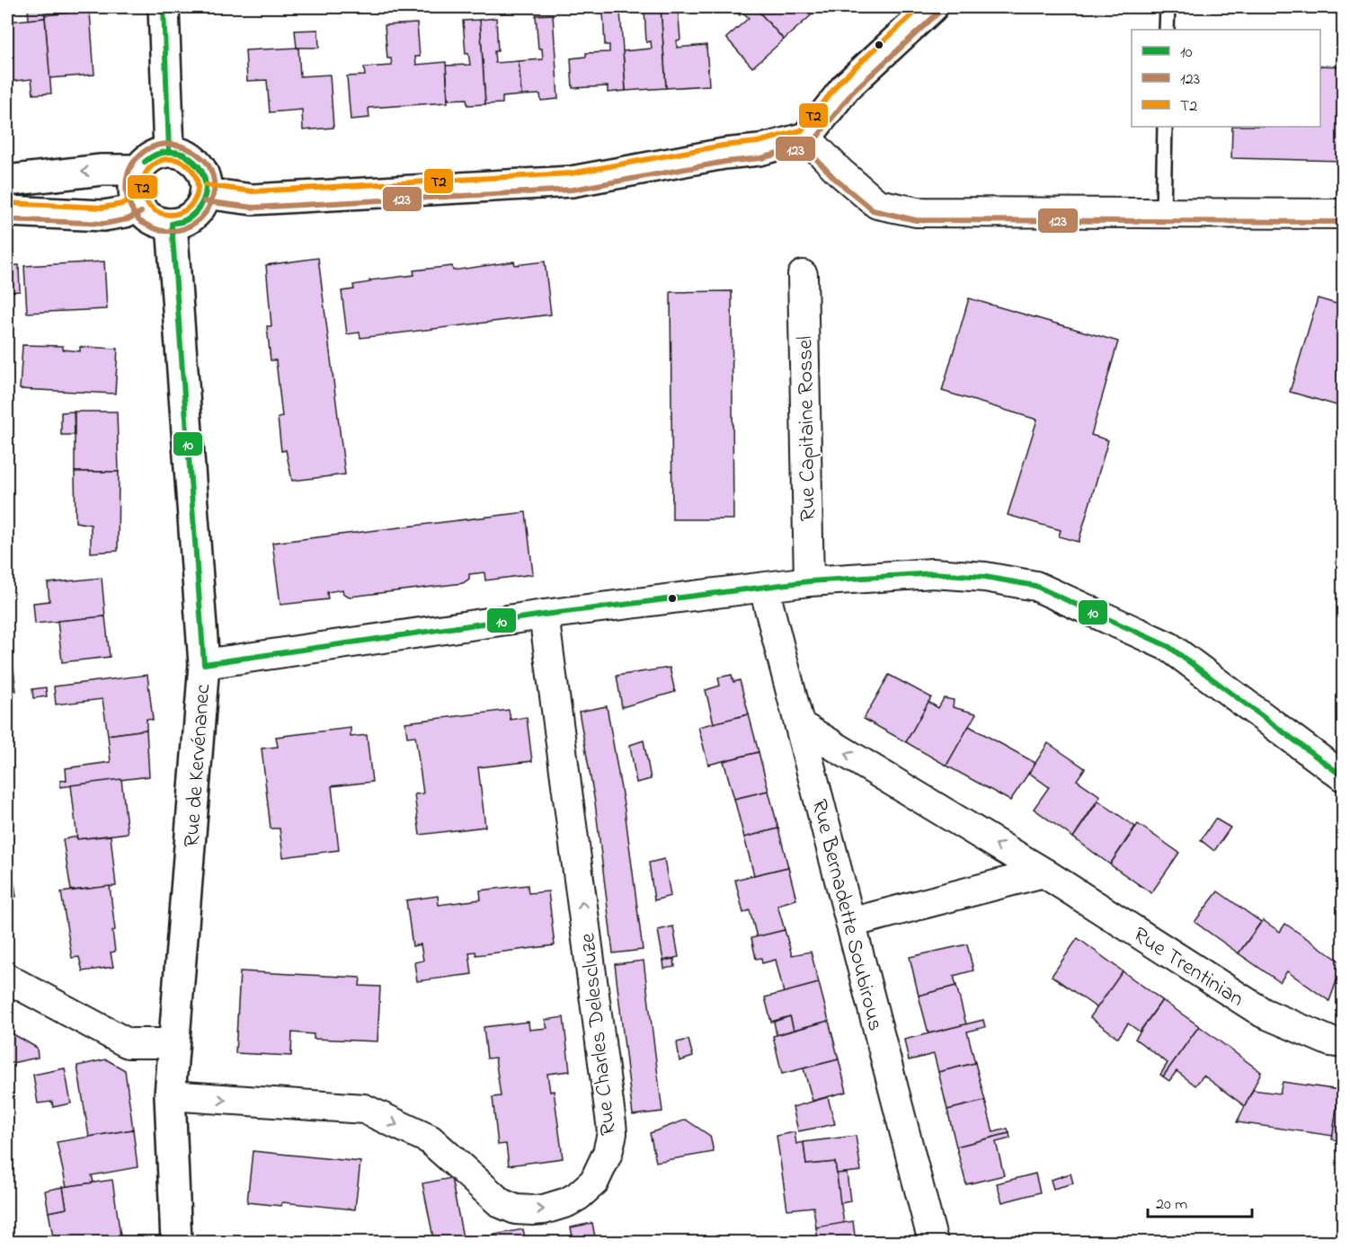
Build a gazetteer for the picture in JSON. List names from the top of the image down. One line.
{"streets":{"street":["Rue Capitaine Rossel","Rue de Kervénanec","Rue Bernadette Soubirous","Rue Trentinian","Rue Charles Delescluze"]},"crossings":[["Rue de Kervénanec","Rue Charles Delescluze"],["Rue Bernadette Soubirous","Rue Trentinian"]],"lines":["transit line 10","transit line T2","transit line 123"],"legend":["10","123","T2"],"scale_bar":"20 m"}
